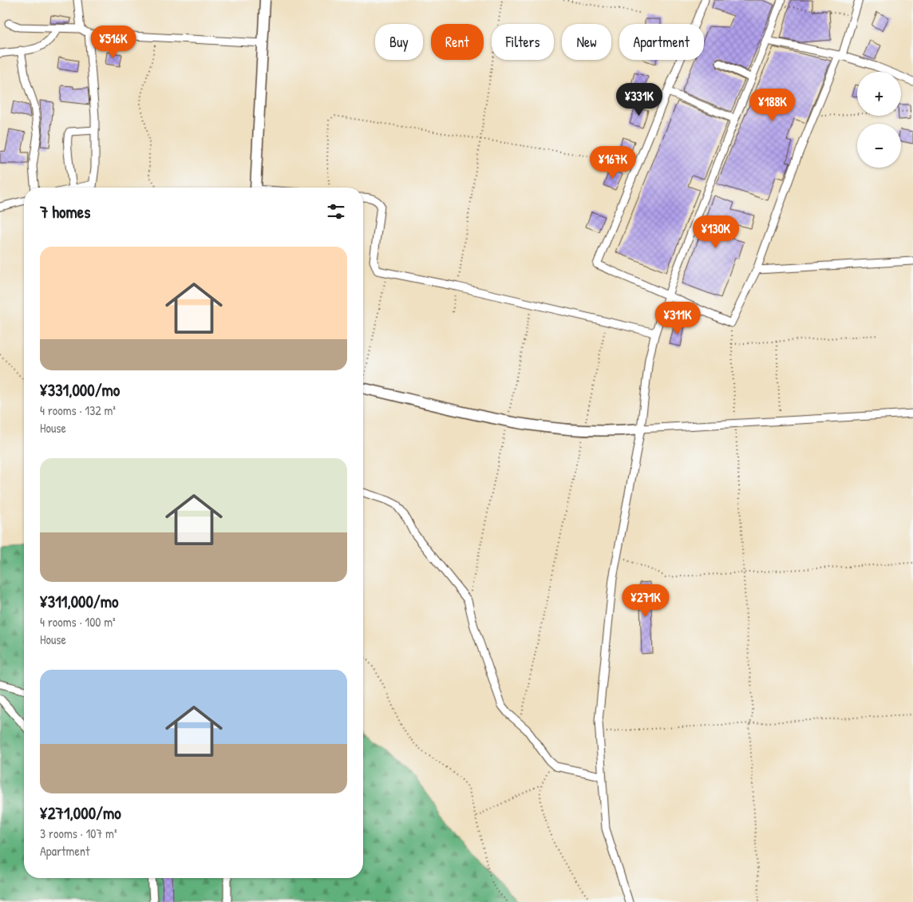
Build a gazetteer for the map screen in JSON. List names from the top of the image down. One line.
{"page":{"chip":["Buy","Rent","Filters","New","Apartment"],"price":["¥516K","¥331K","¥188K","¥167K","¥130K","¥311K","¥271K"],"map_buttons":["+","−"],"heading":"7 homes","list":[{"name":"¥331,000/mo","note":"4 rooms · 132 m² · House"},{"name":"¥311,000/mo","note":"4 rooms · 100 m² · House"},{"name":"¥271,000/mo","note":"3 rooms · 107 m² · Apartment"}]}}
